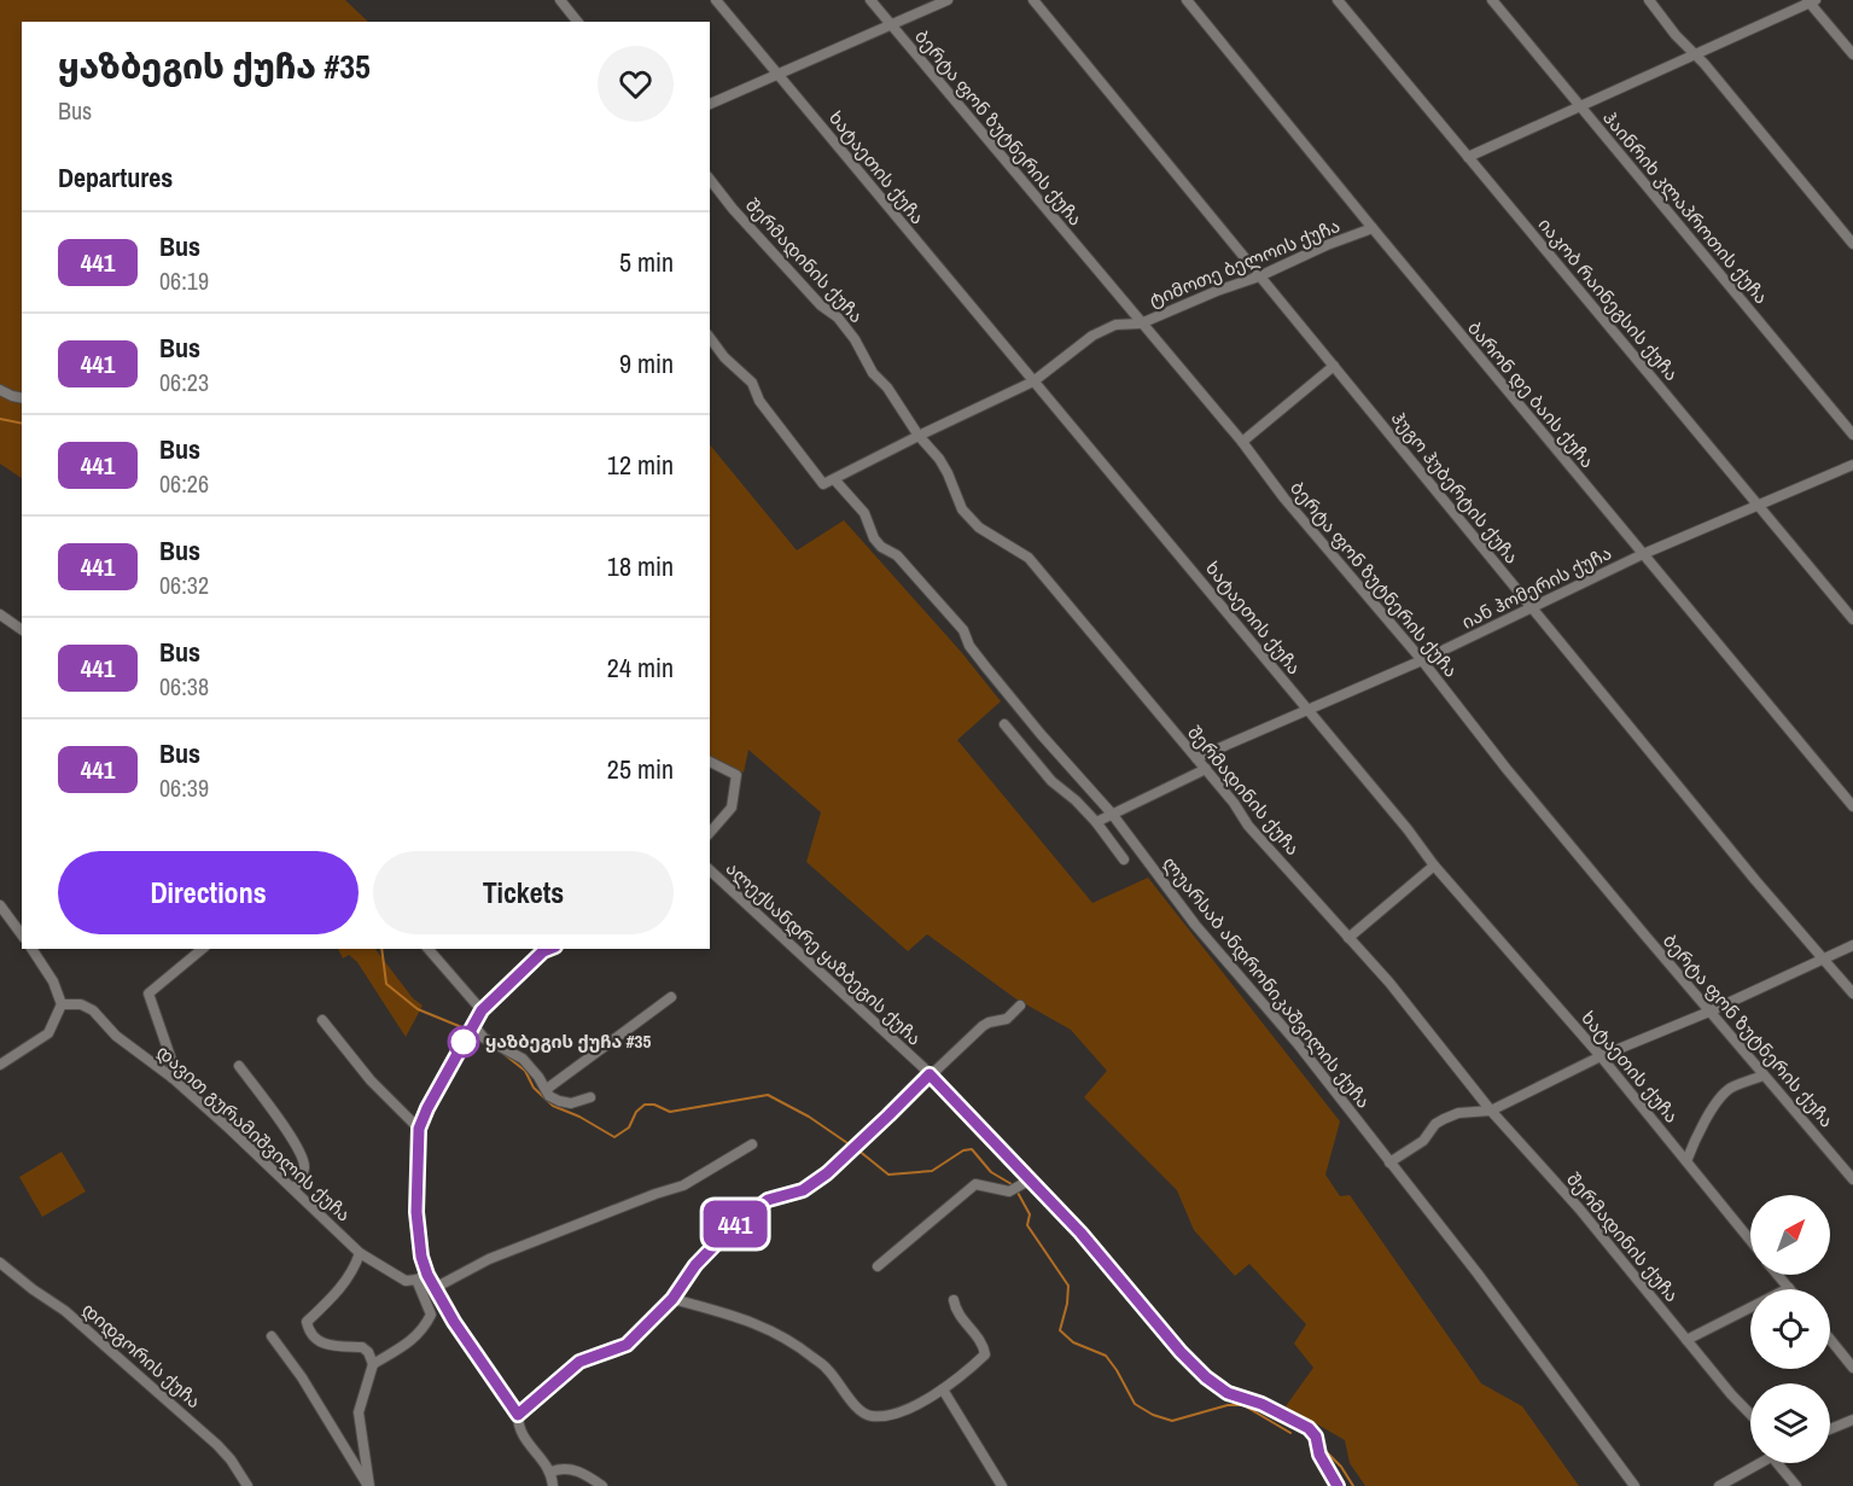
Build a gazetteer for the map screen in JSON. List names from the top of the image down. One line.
{"streets":{"street":["ბერტა ფონ ზუტნერის ქუჩა","ხატაეთის ქუჩა","ჰაინრიხ კლაპროთის ქუჩა","შერმადინის ქუჩა","ტიმოთე ბელოის ქუჩა","იაკობ რაინეგსის ქუჩა","ბარონ დე ბაის ქუჩა","ჰუგო ჰუბერტის ქუჩა","იან ჰომერის ქუჩა","ალექსანდრე ყაზბეგის ქუჩა","ლუარსაბ ანდრონიკაშვილის ქუჩა","დავით გურამიშვილის ქუჩა","დიდგორის ქუჩა"]},"crossings":[["ბერტა ფონ ზუტნერის ქუჩა","ტიმოთე ბელოის ქუჩა"],["ბერტა ფონ ზუტნერის ქუჩა","იან ჰომერის ქუჩა"],["ხატაეთის ქუჩა","ტიმოთე ბელოის ქუჩა"],["ხატაეთის ქუჩა","იან ჰომერის ქუჩა"],["შერმადინის ქუჩა","ტიმოთე ბელოის ქუჩა"],["შერმადინის ქუჩა","იან ჰომერის ქუჩა"],["ტიმოთე ბელოის ქუჩა","ბარონ დე ბაის ქუჩა"],["ტიმოთე ბელოის ქუჩა","ჰუგო ჰუბერტის ქუჩა"],["ტიმოთე ბელოის ქუჩა","ლუარსაბ ანდრონიკაშვილის ქუჩა"],["იაკობ რაინეგსის ქუჩა","იან ჰომერის ქუჩა"],["ბარონ დე ბაის ქუჩა","იან ჰომერის ქუჩა"],["ჰუგო ჰუბერტის ქუჩა","იან ჰომერის ქუჩა"]],"places":["ყაზბეგის ქუჩა #35"],"lines":["bus line 441"],"north":"top right","page":{"on_map":"441","heading":[["ყაზბეგის ქუჩა #35","Bus"],"Departures"],"list":[{"mark":"441","name":"Bus","note":"06:19","value":"5 min"},{"mark":"441","name":"Bus","note":"06:23","value":"9 min"},{"mark":"441","name":"Bus","note":"06:26","value":"12 min"},{"mark":"441","name":"Bus","note":"06:32","value":"18 min"},{"mark":"441","name":"Bus","note":"06:38","value":"24 min"},{"mark":"441","name":"Bus","note":"06:39","value":"25 min"}],"buttons":["Directions","Tickets"]}}
